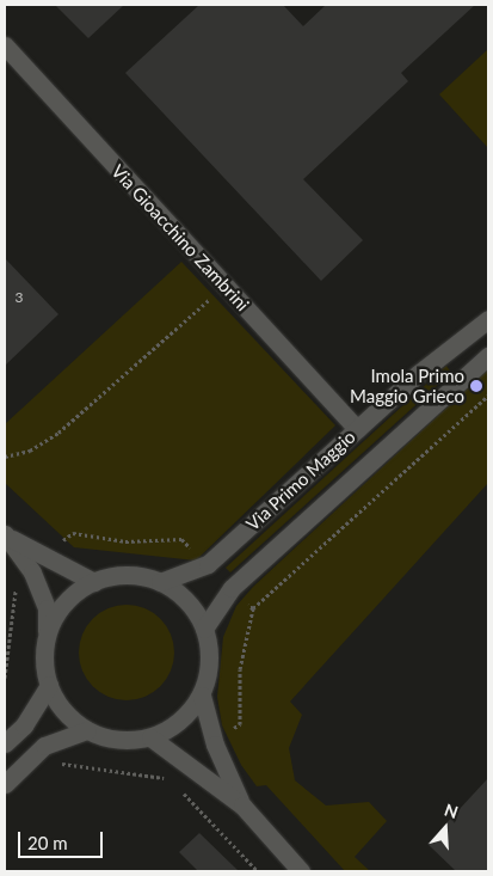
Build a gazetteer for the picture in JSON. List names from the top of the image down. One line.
{"streets":{"street":["Via Gioacchino Zambrini","Via Primo Maggio"]},"crossings":[["Via Gioacchino Zambrini","Via Primo Maggio"]],"places":["Imola Primo Maggio Grieco"],"house_numbers":["3"],"scale_bar":"20 m","north":"top"}
